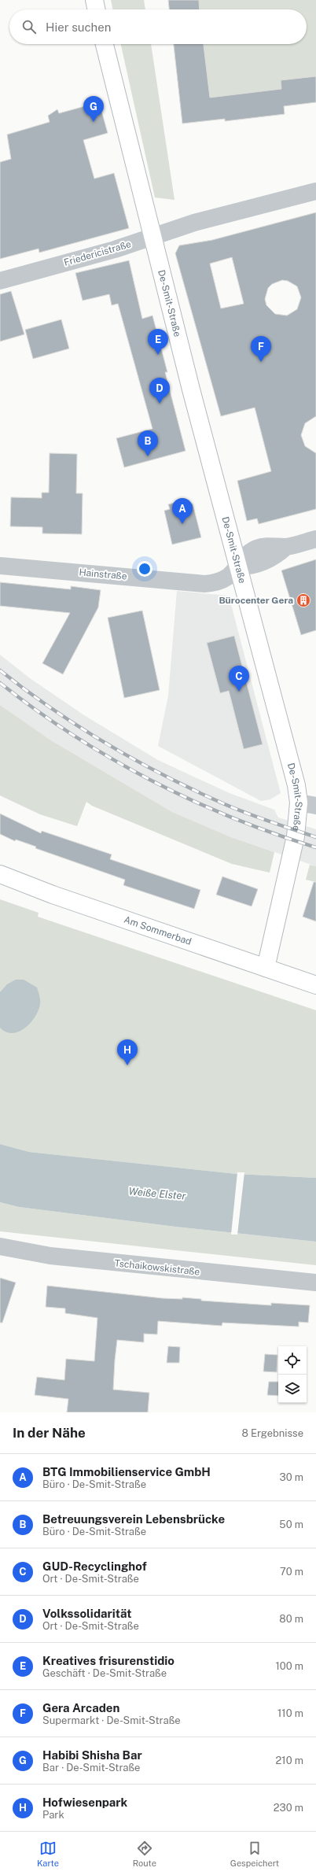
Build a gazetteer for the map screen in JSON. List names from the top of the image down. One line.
{"streets":{"main road":["De-Smit-Straße","Am Sommerbad"],"street":["Friedericistraße","Hainstraße","Tschaikowskistraße"]},"crossings":[["Friedericistraße","De-Smit-Straße"],["De-Smit-Straße","Hainstraße"],["De-Smit-Straße","Am Sommerbad"]],"water":["Weiße Elster"],"places":{"building":["Bürocenter Gera"]},"page":{"search":"Hier suchen","pins":["G","E","F","D","B","A","C","H"],"heading":["In der Nähe","8 Ergebnisse"],"list":[{"mark":"A","name":"BTG Immobilienservice GmbH","note":"Büro · De-Smit-Straße","value":"30 m"},{"mark":"B","name":"Betreuungsverein Lebensbrücke","note":"Büro · De-Smit-Straße","value":"50 m"},{"mark":"C","name":"GUD-Recyclinghof","note":"Ort · De-Smit-Straße","value":"70 m"},{"mark":"D","name":"Volkssolidarität","note":"Ort · De-Smit-Straße","value":"80 m"},{"mark":"E","name":"Kreatives frisurenstidio","note":"Geschäft · De-Smit-Straße","value":"100 m"},{"mark":"F","name":"Gera Arcaden","note":"Supermarkt · De-Smit-Straße","value":"110 m"},{"mark":"G","name":"Habibi Shisha Bar","note":"Bar · De-Smit-Straße","value":"210 m"},{"mark":"H","name":"Hofwiesenpark","note":"Park","value":"230 m"}],"nav":["Karte","Route","Gespeichert"]}}
